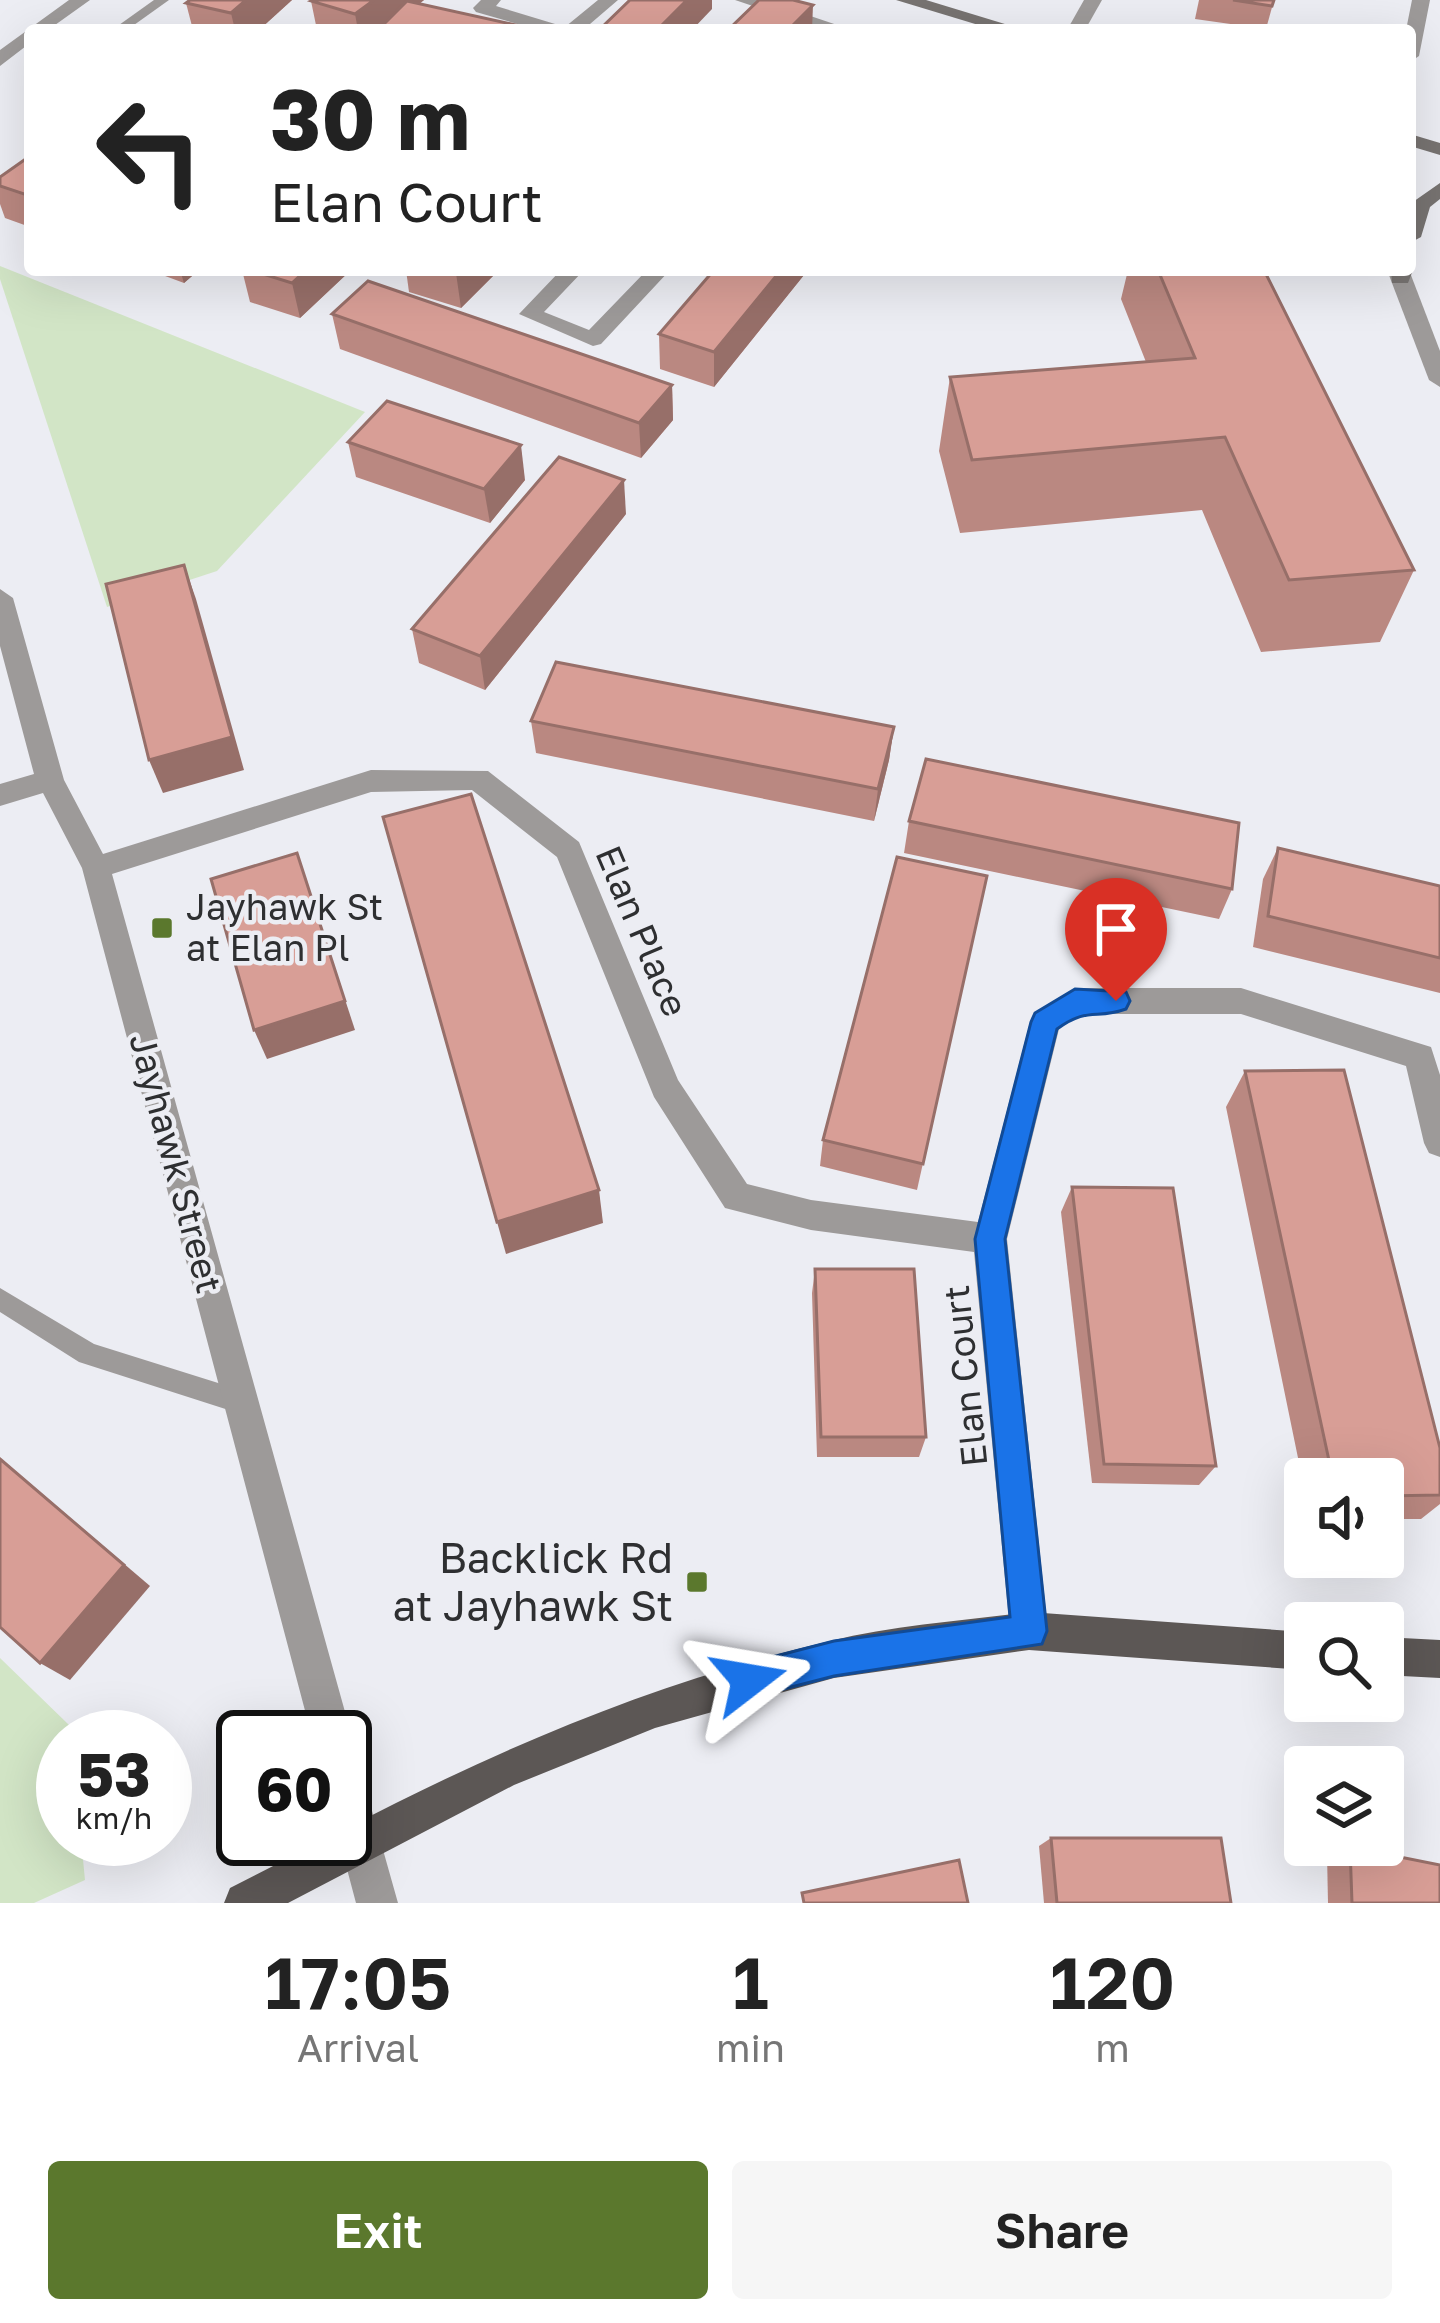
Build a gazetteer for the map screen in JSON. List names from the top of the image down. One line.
{"streets":{"street":["Elan Place","Jayhawk Street","Elan Court"]},"crossings":[["Elan Place","Jayhawk Street"],["Elan Place","Elan Court"]],"places":{"transit":["Jayhawk St at Elan Pl","Backlick Rd at Jayhawk St"]},"page":{"turn":["30 m","Elan Court"],"speed":"53 km/h","limit":"60","eta":["17:05","Arrival","1","min","120","m"],"buttons":["Exit","Share"]}}
